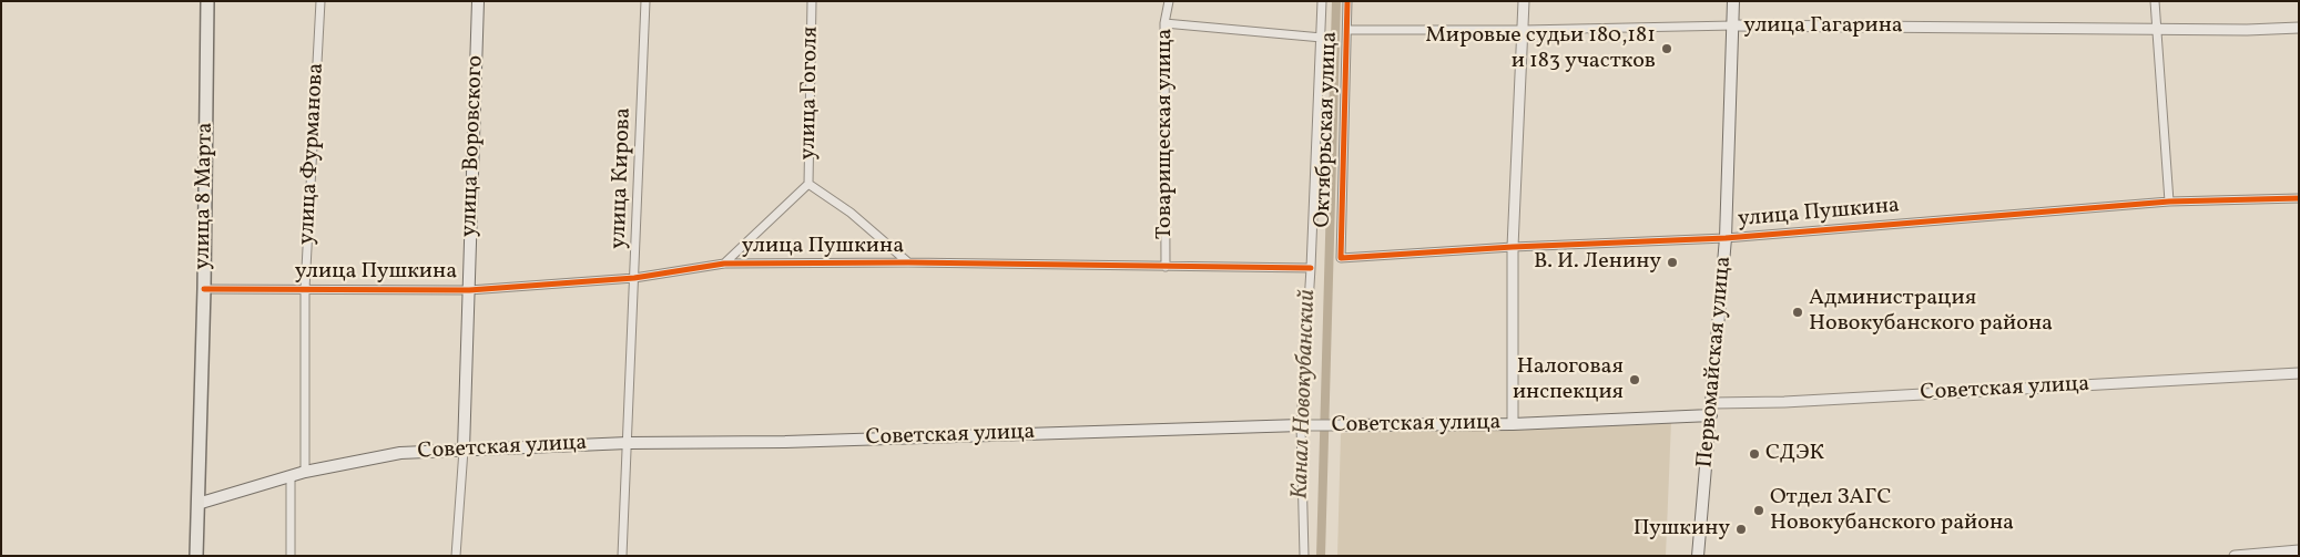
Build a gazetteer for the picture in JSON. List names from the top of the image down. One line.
{"streets":{"main road":["улица Воровского","улица 8 Марта","Первомайская улица","Советская улица"],"street":["улица Гагарина","улица Гоголя","Октябрьская улица","Товарищеская улица","улица Фурманова","улица Кирова","улица Пушкина"]},"crossings":[["улица Гагарина","Октябрьская улица"],["улица Гагарина","Первомайская улица"],["улица Гоголя","улица Пушкина"],["Октябрьская улица","улица Пушкина"],["Октябрьская улица","Советская улица"],["Товарищеская улица","улица Пушкина"],["улица Воровского","улица Пушкина"],["улица Воровского","Советская улица"],["улица Фурманова","улица Пушкина"],["улица Фурманова","Советская улица"],["улица Кирова","улица Пушкина"],["улица Кирова","Советская улица"],["улица 8 Марта","улица Пушкина"],["улица 8 Марта","Советская улица"],["улица Пушкина","Первомайская улица"],["Первомайская улица","Советская улица"]],"water":["Канал Новокубанский"],"places":["Мировые судьи 180,181 и 183 участков","В. И. Ленину","Администрация Новокубанского района","Налоговая инспекция","СДЭК","Отдел ЗАГС Новокубанского района","Пушкину"]}
